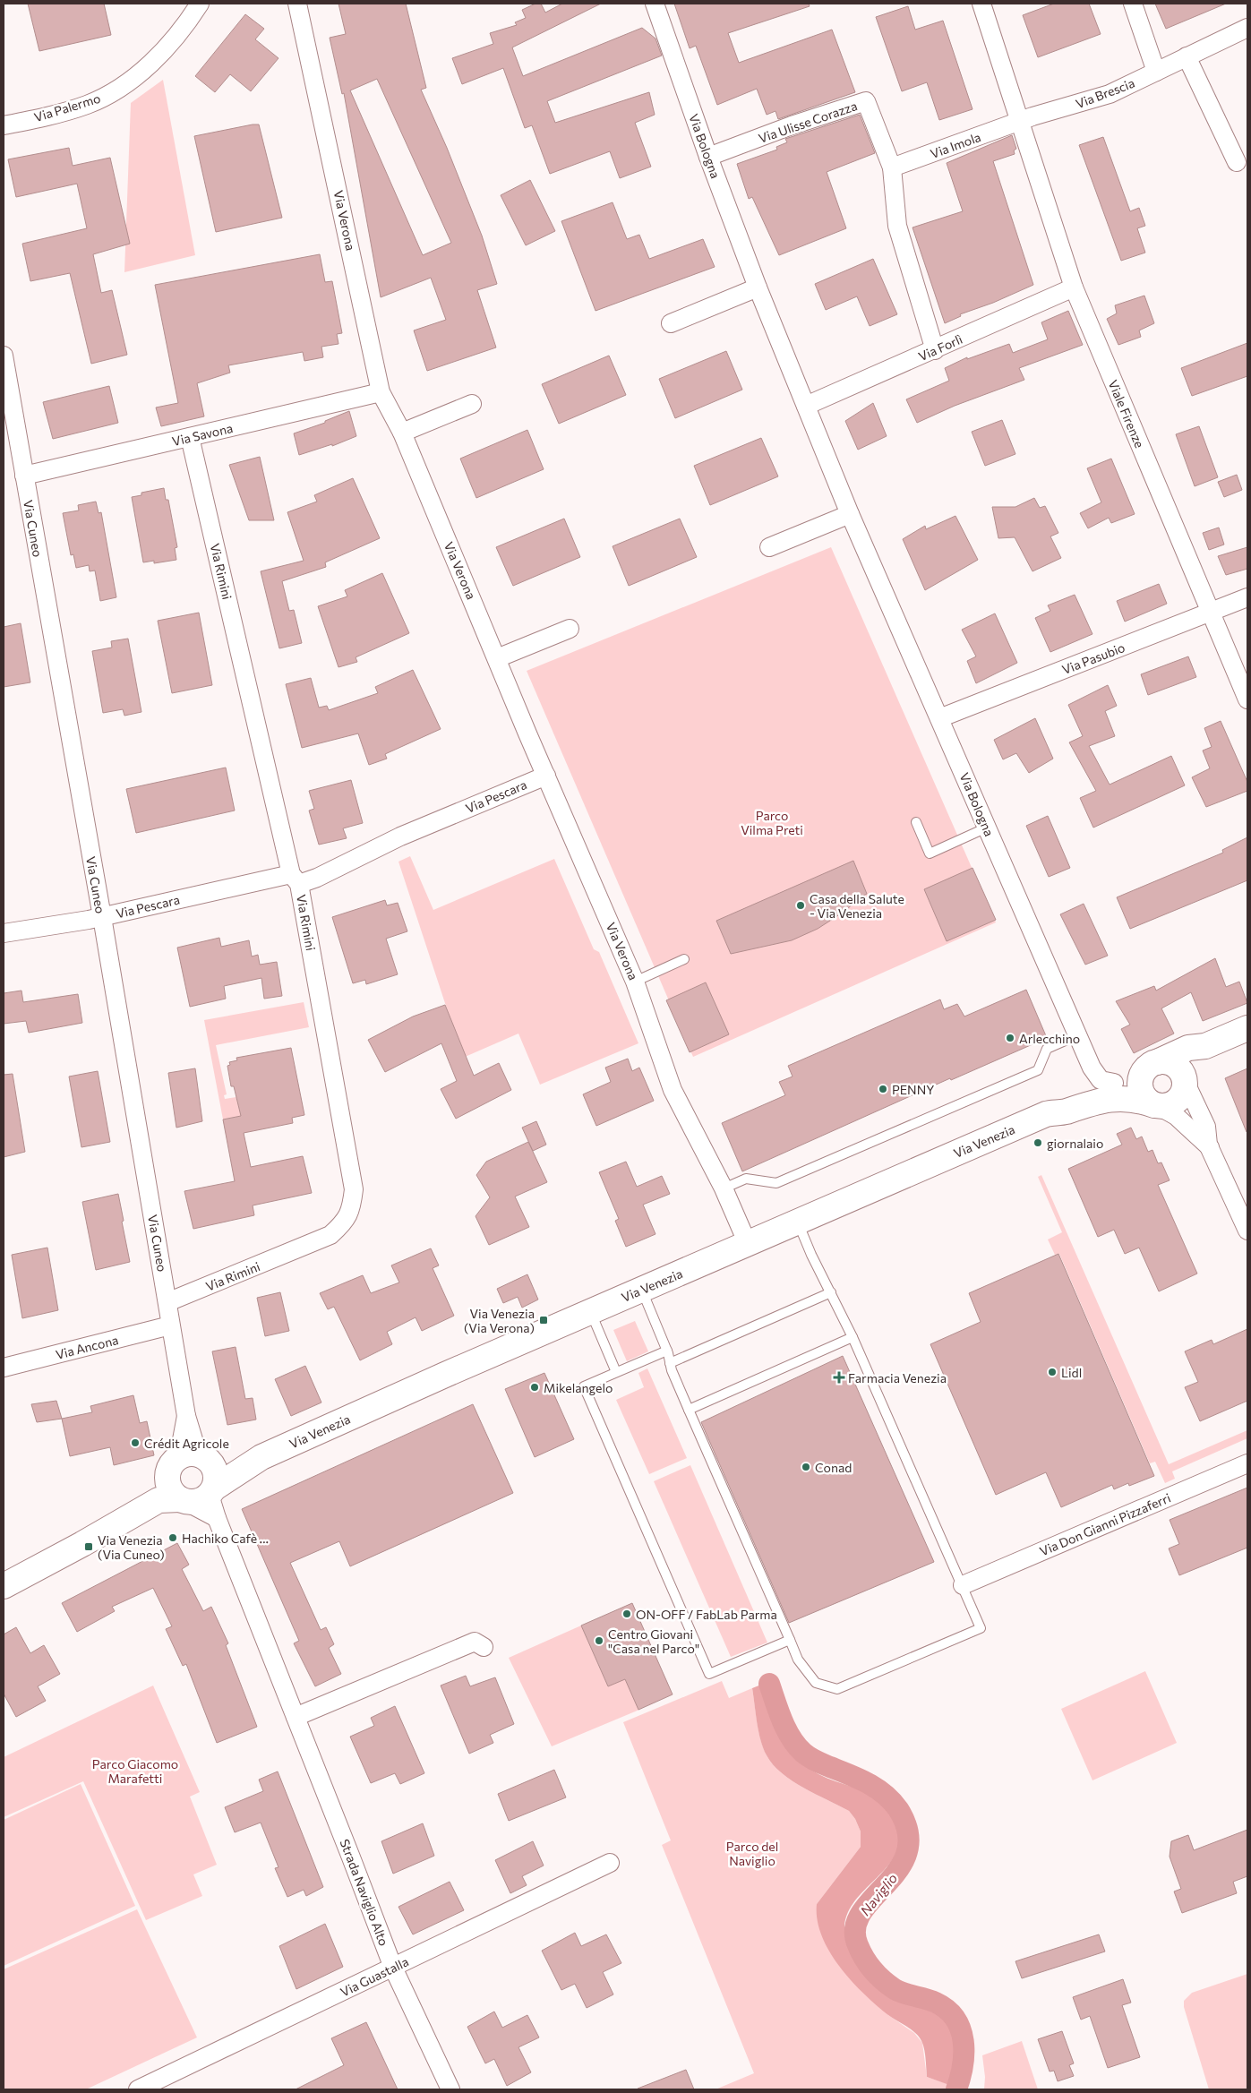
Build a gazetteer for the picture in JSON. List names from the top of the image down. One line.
{"streets":{"street":["Via Brescia","Via Palermo","Via Ulisse Corazza","Via Imola","Via Bologna","Via Verona","Via Forlì","Viale Firenze","Via Savona","Via Cuneo","Via Rimini","Via Pasubio","Via Pescara","Via Venezia","Via Ancona","Via Don Gianni Pizzaferri","Strada Naviglio Alto","Via Guastalla"]},"crossings":[["Via Brescia","Via Imola"],["Via Brescia","Viale Firenze"],["Via Ulisse Corazza","Via Imola"],["Via Ulisse Corazza","Via Bologna"],["Via Ulisse Corazza","Via Forlì"],["Via Imola","Viale Firenze"],["Via Bologna","Via Forlì"],["Via Bologna","Via Pasubio"],["Via Bologna","Via Venezia"],["Via Verona","Via Savona"],["Via Verona","Via Pescara"],["Via Verona","Via Venezia"],["Via Forlì","Viale Firenze"],["Viale Firenze","Via Pasubio"],["Via Savona","Via Cuneo"],["Via Savona","Via Rimini"],["Via Cuneo","Via Rimini"],["Via Cuneo","Via Pescara"],["Via Cuneo","Via Venezia"],["Via Cuneo","Via Ancona"],["Via Cuneo","Strada Naviglio Alto"],["Via Rimini","Via Pescara"],["Via Venezia","Strada Naviglio Alto"],["Strada Naviglio Alto","Via Guastalla"]],"water":["Naviglio"],"parks":["Parco Vilma Preti","Parco Giacomo Marafetti","Parco del Naviglio"],"places":{"other":["Casa della Salute - Via Venezia","Arlecchino","PENNY","giornalaio","Lidl","Mikelangelo","Crédit Agricole","Conad","Hachiko Cafè ...","ON-OFF / FabLab Parma","Centro Giovani \"Casa nel Parco\""],"transit":["Via Venezia (Via Verona)","Via Venezia (Via Cuneo)"],"health":["Farmacia Venezia"]}}
